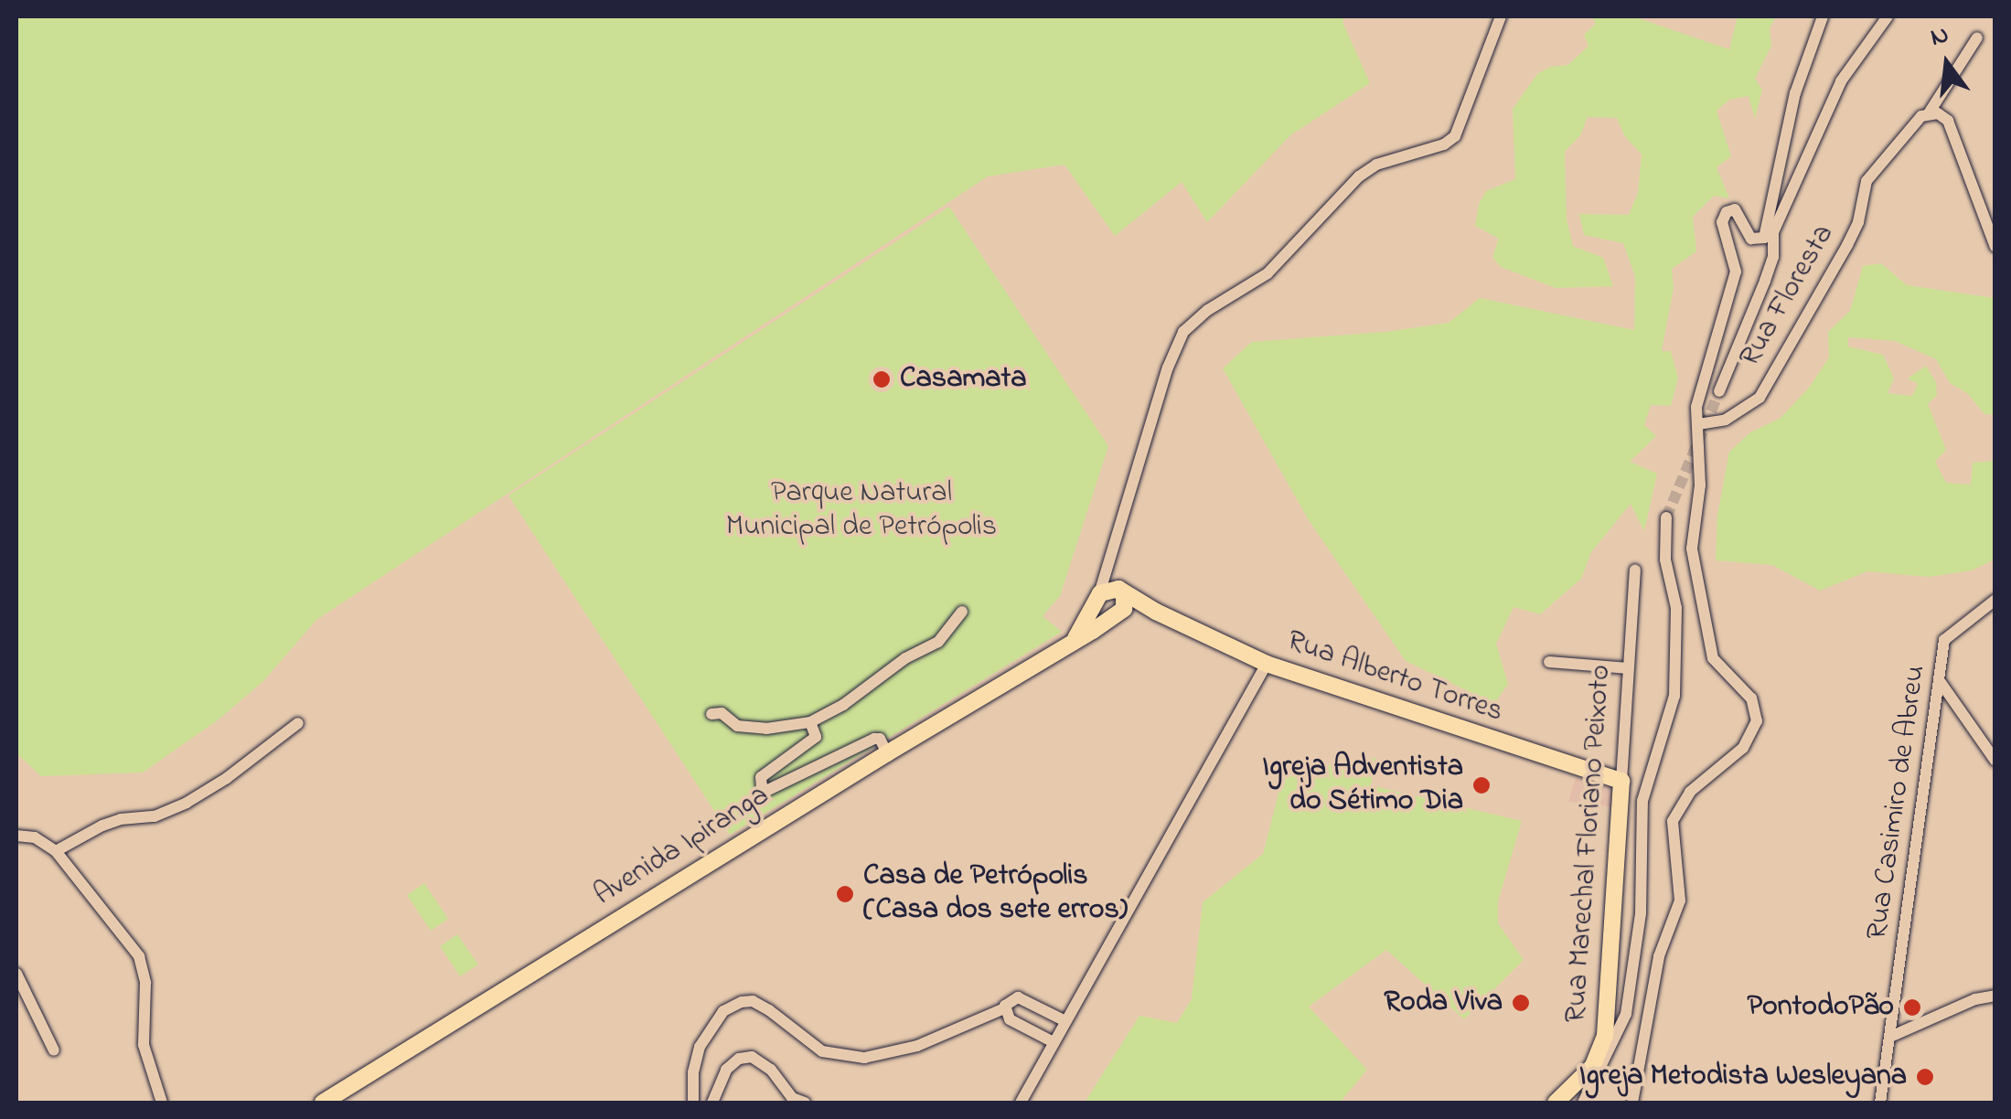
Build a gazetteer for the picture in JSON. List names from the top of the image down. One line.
{"streets":{"main road":["Rua Alberto Torres","Rua Marechal Floriano Peixoto","Avenida Ipiranga"],"street":["Rua Floresta","Rua Casimiro de Abreu"]},"crossings":[["Rua Alberto Torres","Rua Marechal Floriano Peixoto"],["Rua Alberto Torres","Avenida Ipiranga"]],"parks":["Parque Natural Municipal de Petrópolis"],"places":["Casamata","Igreja Adventista do Sétimo Dia","Casa de Petrópolis (Casa dos sete erros)","Roda Viva","PontodoPão","Igreja Metodista Wesleyana"],"north":"top"}
